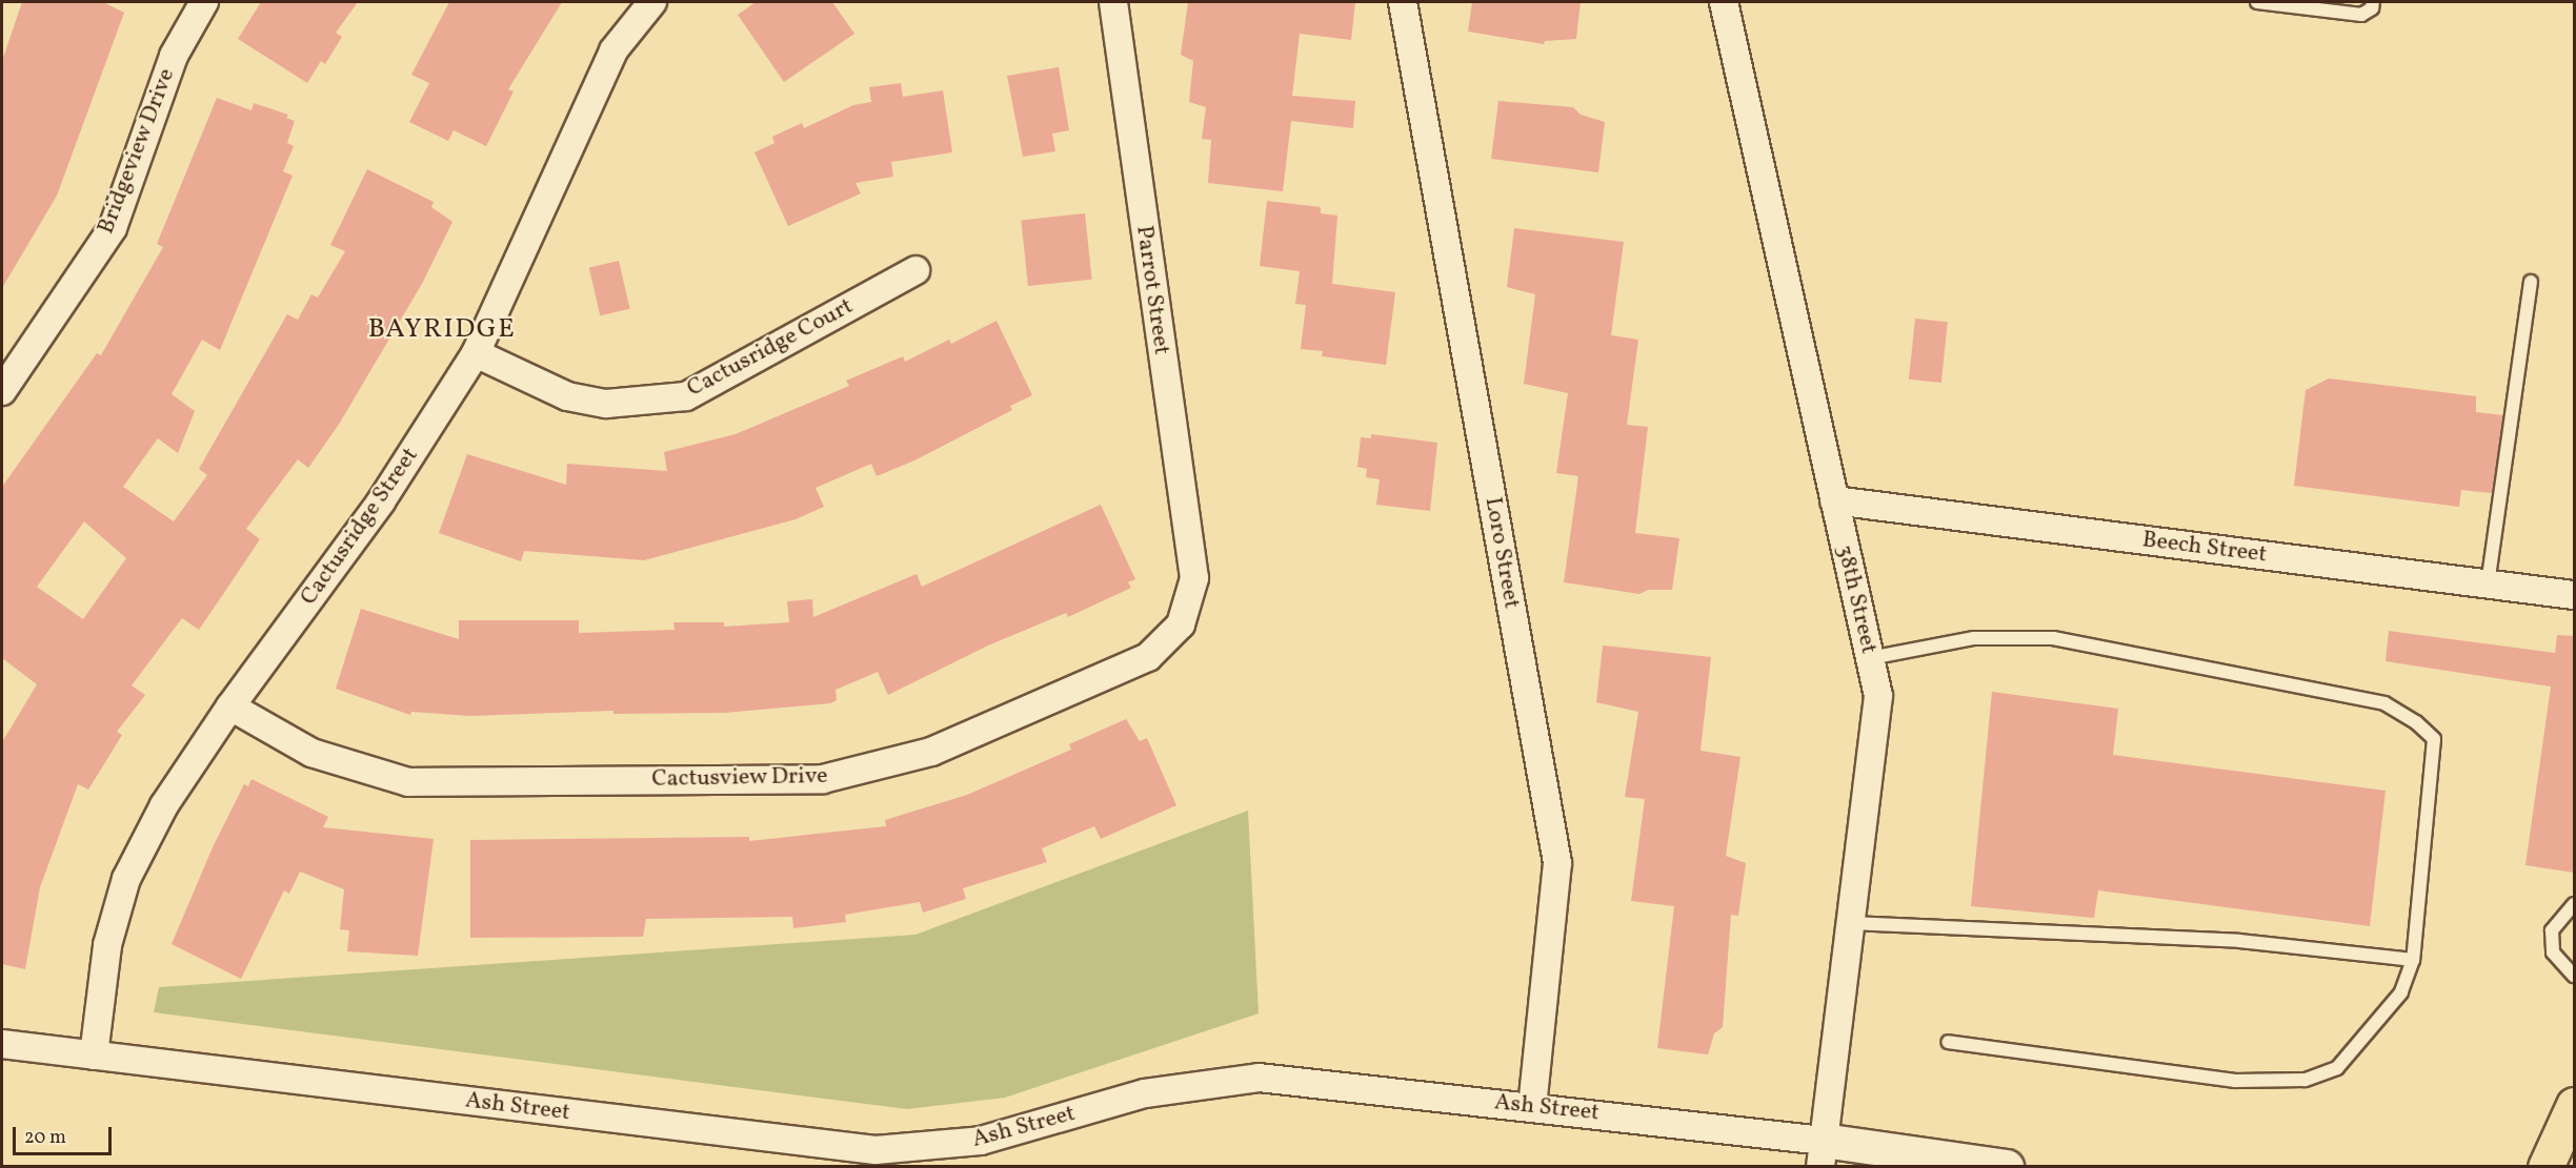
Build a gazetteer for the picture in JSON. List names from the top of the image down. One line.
{"streets":{"street":["Bridgeview Drive","Parrot Street","Cactusridge Court","Cactusridge Street","Beech Street","Loro Street","38th Street","Cactusview Drive","Ash Street"]},"crossings":[["Parrot Street","Cactusview Drive"],["Cactusridge Court","Cactusridge Street"],["Cactusridge Street","Cactusview Drive"],["Cactusridge Street","Ash Street"],["Beech Street","38th Street"],["Loro Street","Ash Street"],["38th Street","Ash Street"]],"districts":["BAYRIDGE"],"scale_bar":"20 m"}
